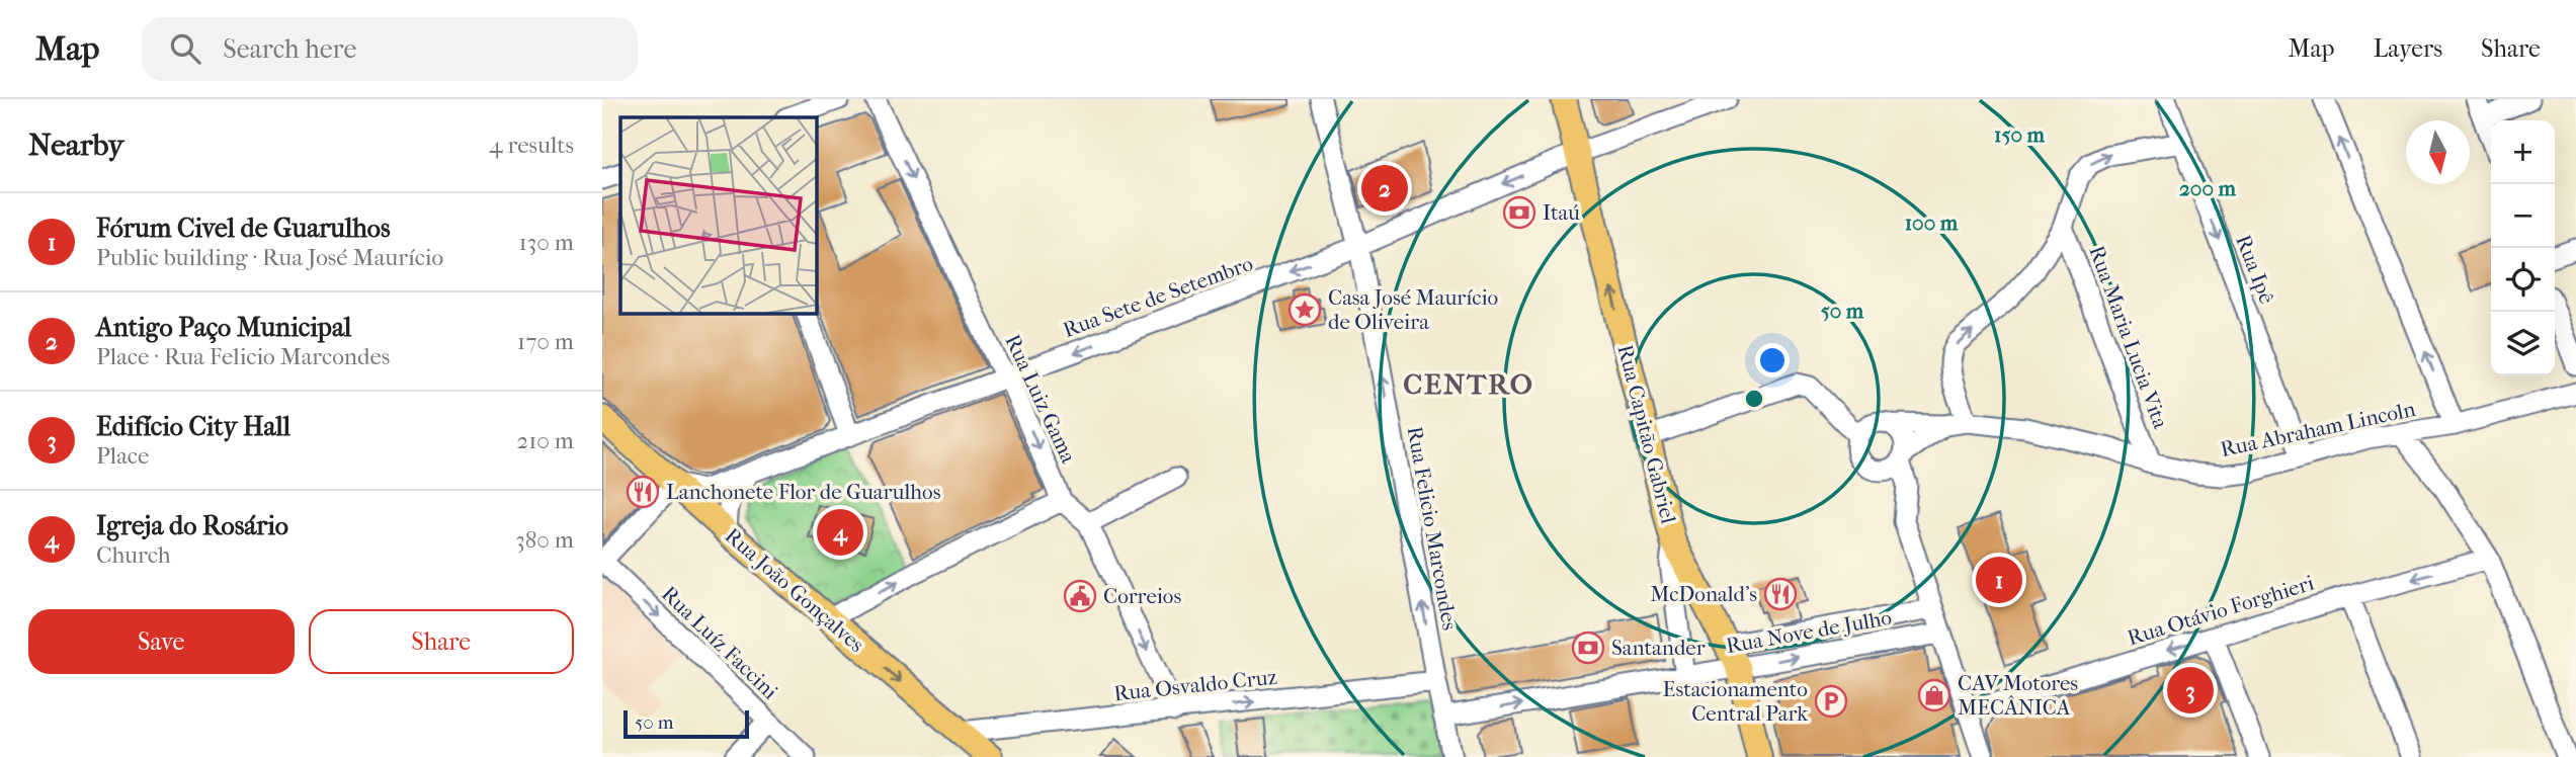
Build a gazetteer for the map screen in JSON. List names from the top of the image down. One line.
{"streets":{"main road":["Rua Capitão Gabriel","Rua João Gonçalves"],"street":["Rua Ipê","Rua Sete de Setembro","Rua Maria Lucia Vita","Rua Luiz Gama","Rua Abraham Lincoln","Rua Felicio Marcondes","Rua Otávio Forghieri","Rua Nove de Julho","Rua Luíz Faccini","Rua Osvaldo Cruz"]},"crossings":[["Rua Ipê","Rua Abraham Lincoln"],["Rua Sete de Setembro","Rua Luiz Gama"],["Rua Sete de Setembro","Rua Capitão Gabriel"],["Rua Sete de Setembro","Rua Felicio Marcondes"],["Rua Sete de Setembro","Rua João Gonçalves"],["Rua Maria Lucia Vita","Rua Abraham Lincoln"],["Rua Luiz Gama","Rua Osvaldo Cruz"],["Rua Capitão Gabriel","Rua Nove de Julho"],["Rua Felicio Marcondes","Rua Nove de Julho"],["Rua Felicio Marcondes","Rua Osvaldo Cruz"],["Rua João Gonçalves","Rua Osvaldo Cruz"]],"one_way":["Rua Sete de Setembro","Rua Luiz Gama","Rua Capitão Gabriel","Rua Felicio Marcondes","Rua Otávio Forghieri","Rua Luíz Faccini","Rua Osvaldo Cruz"],"districts":["CENTRO"],"places":{"bank":["Itaú","Santander"],"place":["Casa José Maurício de Oliveira"],"restaurant":["Lanchonete Flor de Guarulhos","McDonald's"],"public building":["Correios"],"shop":["CAV Motores MECÂNICA"],"parking":["Estacionamento Central Park"]},"scale_bar":"50 m","north":"bottom","page":{"header":"Map","search":"Search here","nav":["Map","Layers","Share"],"heading":["Nearby","4 results"],"map_buttons":["+","−"],"pins":["2","4","1","3"],"list":[{"mark":"1","name":"Fórum Civel de Guarulhos","note":"Public building · Rua José Maurício","value":"130 m"},{"mark":"2","name":"Antigo Paço Municipal","note":"Place · Rua Felicio Marcondes","value":"170 m"},{"mark":"3","name":"Edifício City Hall","note":"Place","value":"210 m"},{"mark":"4","name":"Igreja do Rosário","note":"Church","value":"380 m"}],"buttons":["Save","Share"],"scale":"50 m"},"rings":["150 m","200 m","100 m","50 m"]}
